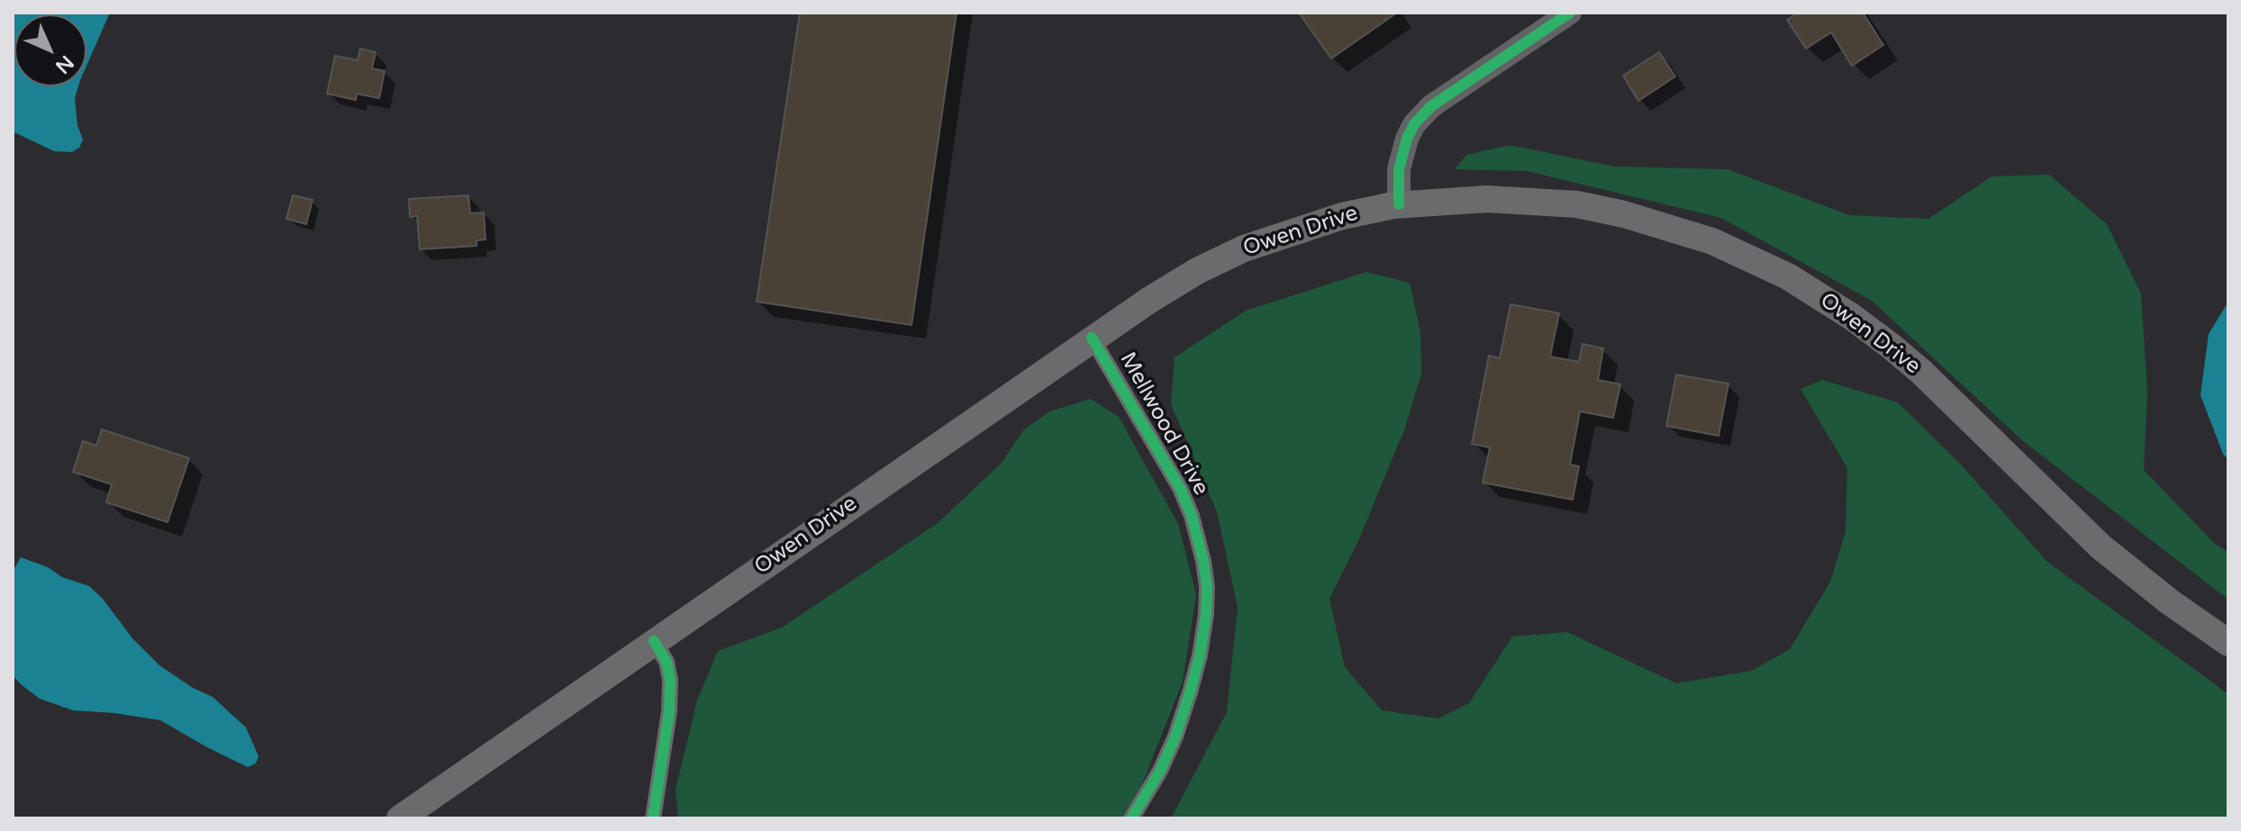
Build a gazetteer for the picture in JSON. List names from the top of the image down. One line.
{"streets":{"main road":["Owen Drive"],"street":["Mellwood Drive"]},"crossings":[["Owen Drive","Mellwood Drive"]],"north":"bottom right"}
